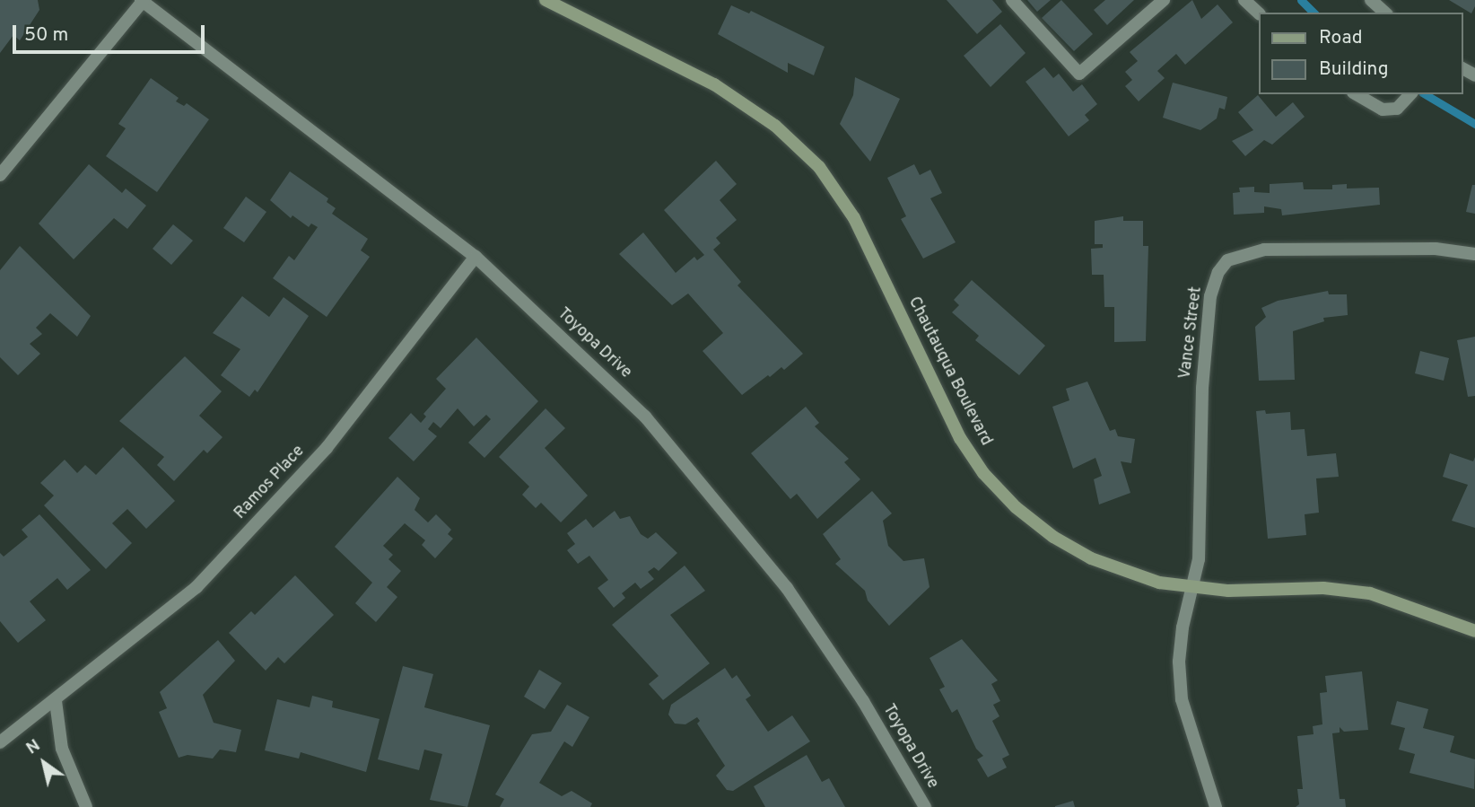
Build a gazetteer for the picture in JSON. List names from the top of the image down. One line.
{"streets":{"street":["Vance Street","Toyopa Drive","Chautauqua Boulevard","Ramos Place"]},"crossings":[["Vance Street","Chautauqua Boulevard"],["Toyopa Drive","Ramos Place"]],"legend":["Road","Building"],"scale_bar":"50 m","north":"top left"}
